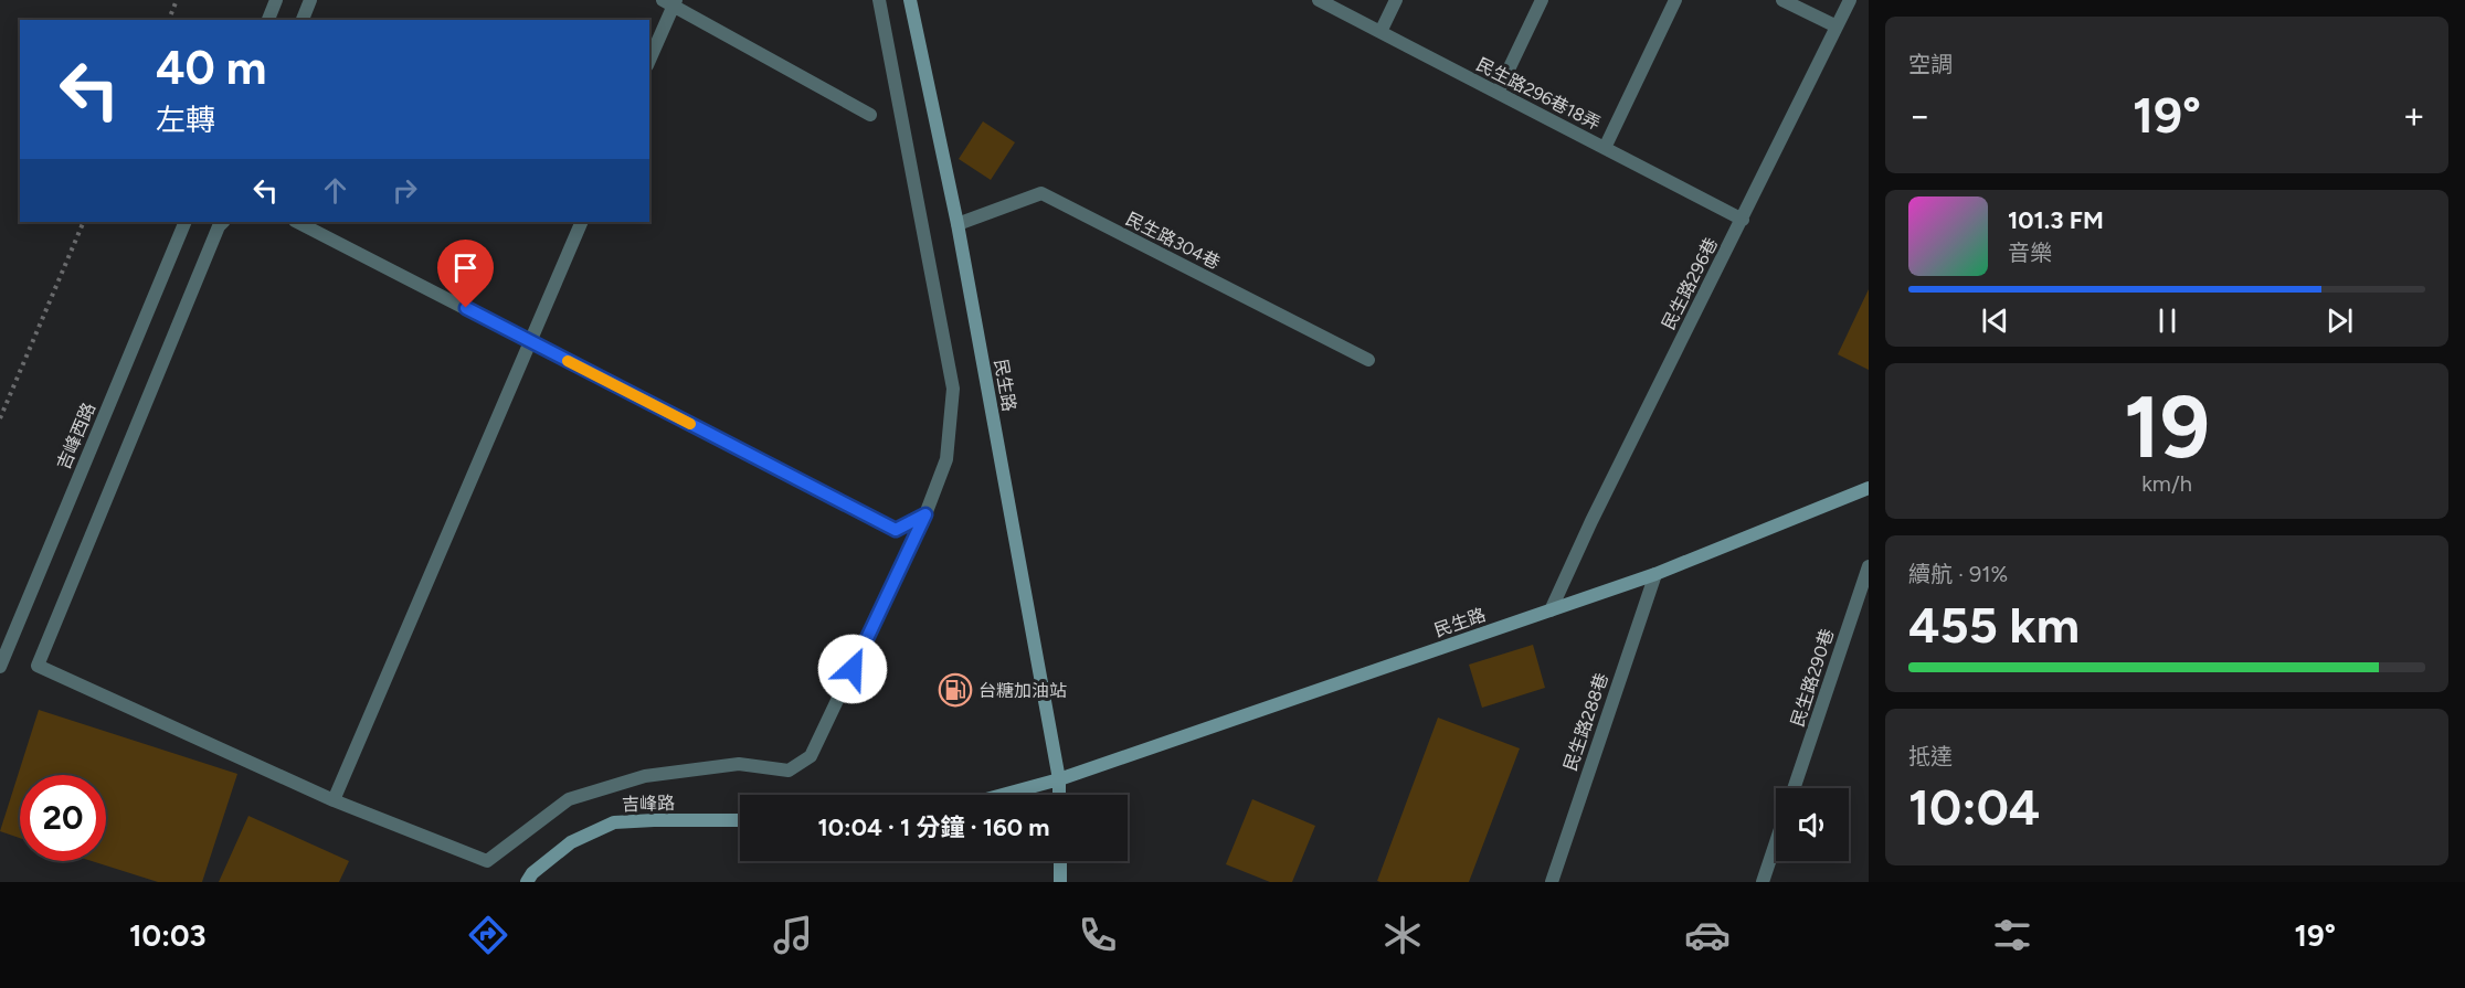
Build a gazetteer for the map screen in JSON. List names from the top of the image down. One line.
{"streets":{"street":["民生路296巷18弄","民生路304巷","民生路296巷","民生路","吉峰西路","民生路290巷","民生路288巷","吉峰路"]},"crossings":[["民生路296巷18弄","民生路296巷"],["民生路304巷","民生路"],["民生路296巷","民生路"],["民生路","民生路288巷"]],"places":{"fuel station":["台糖加油站"]},"page":{"tile":["空調",["19","km/h"],["續航 · 91%","455 km"],["抵達","10:04"]],"turn":["40 m","左轉"],"heat":["−","19°","+"],"song":["101.3 FM","音樂"],"limit":"20","trip":"10:04 · 1 分鐘 · 160 m","tabs":["10:03","19°"]}}
